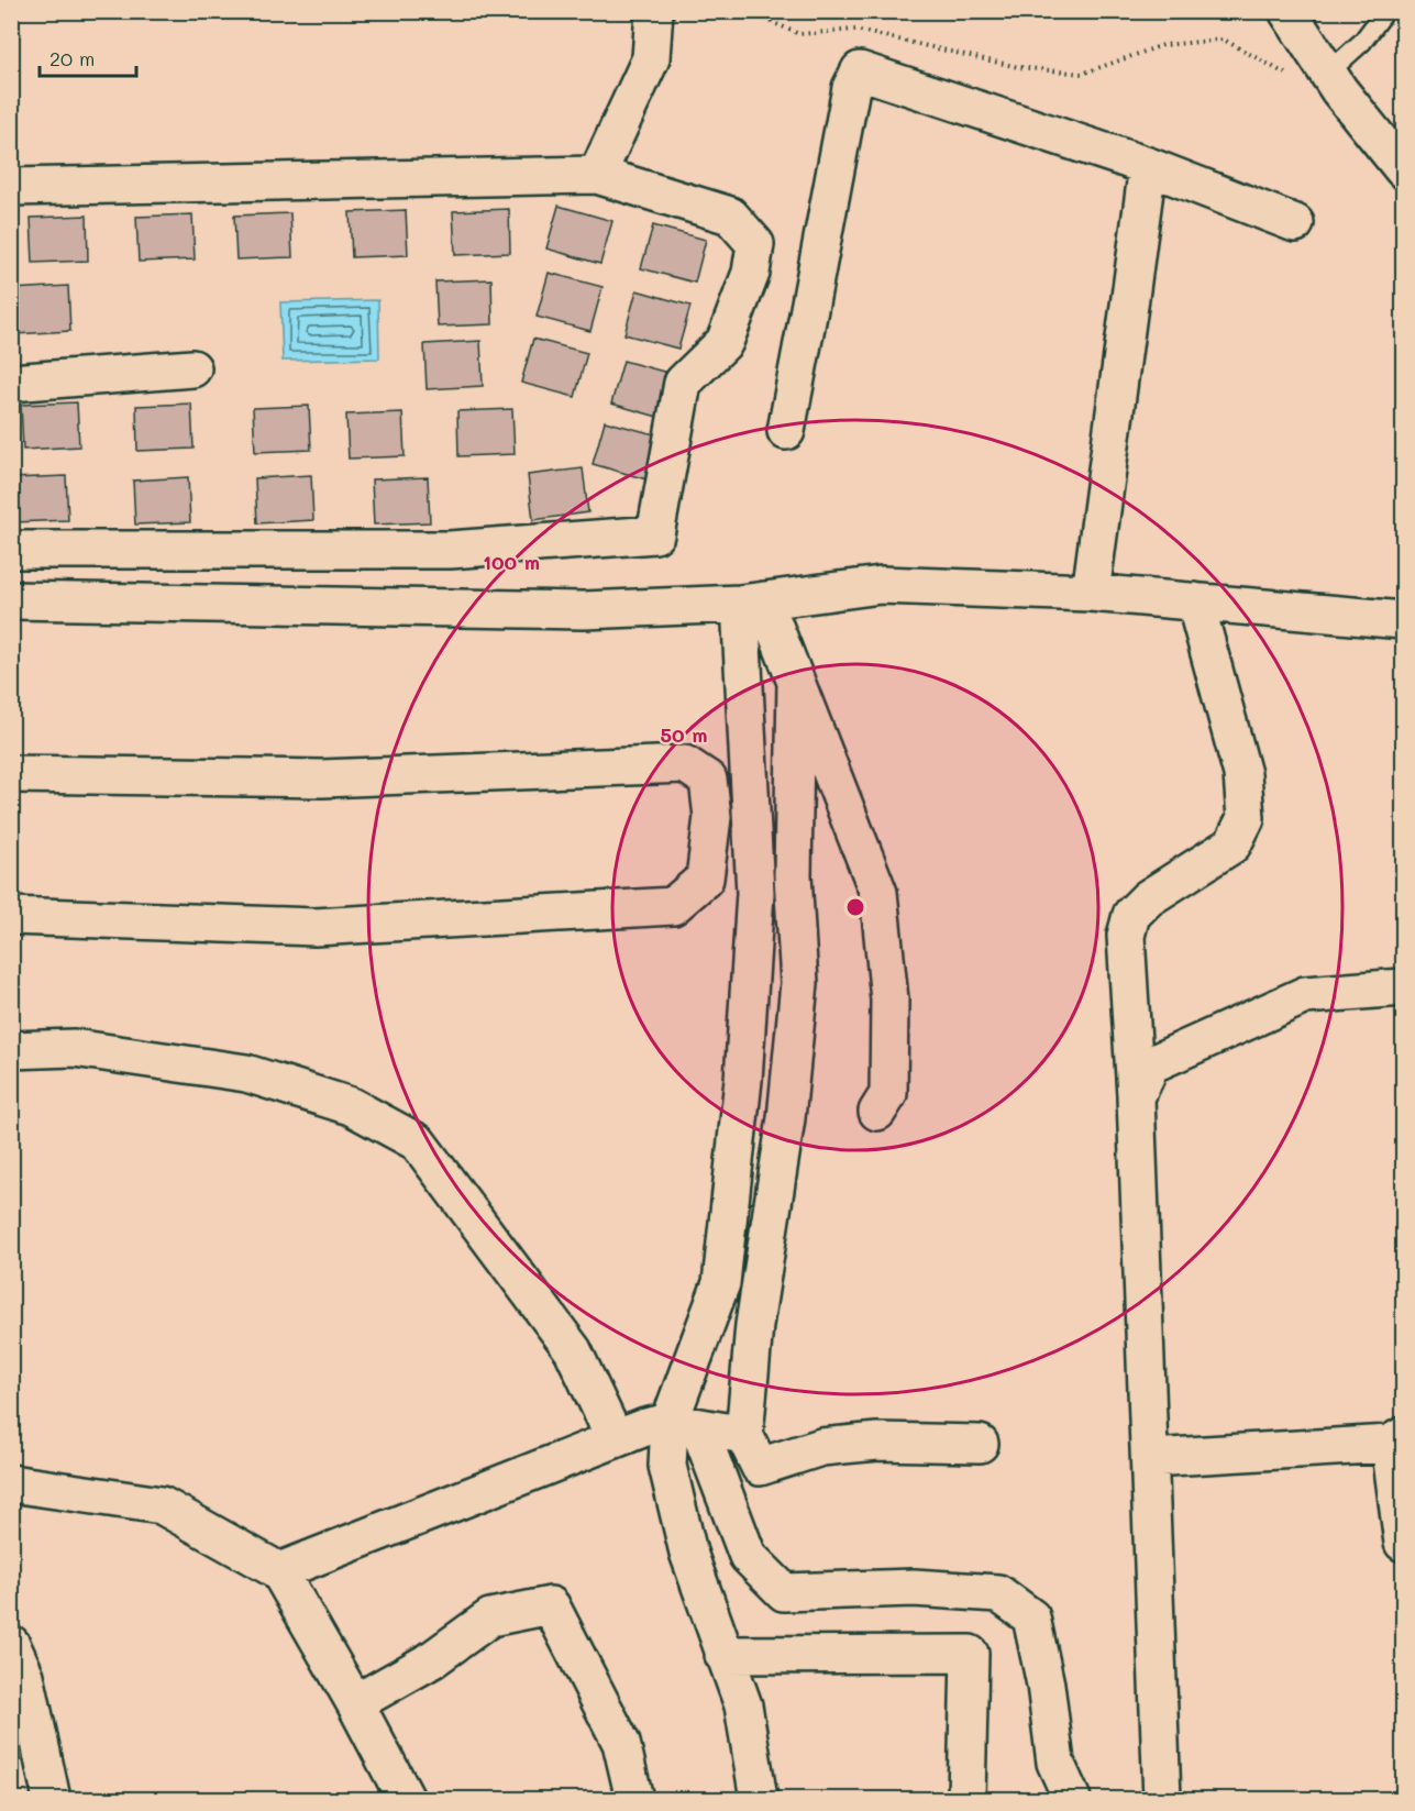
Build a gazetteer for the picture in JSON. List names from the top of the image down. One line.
{"scale_bar":"20 m","rings":["100 m","50 m"]}
